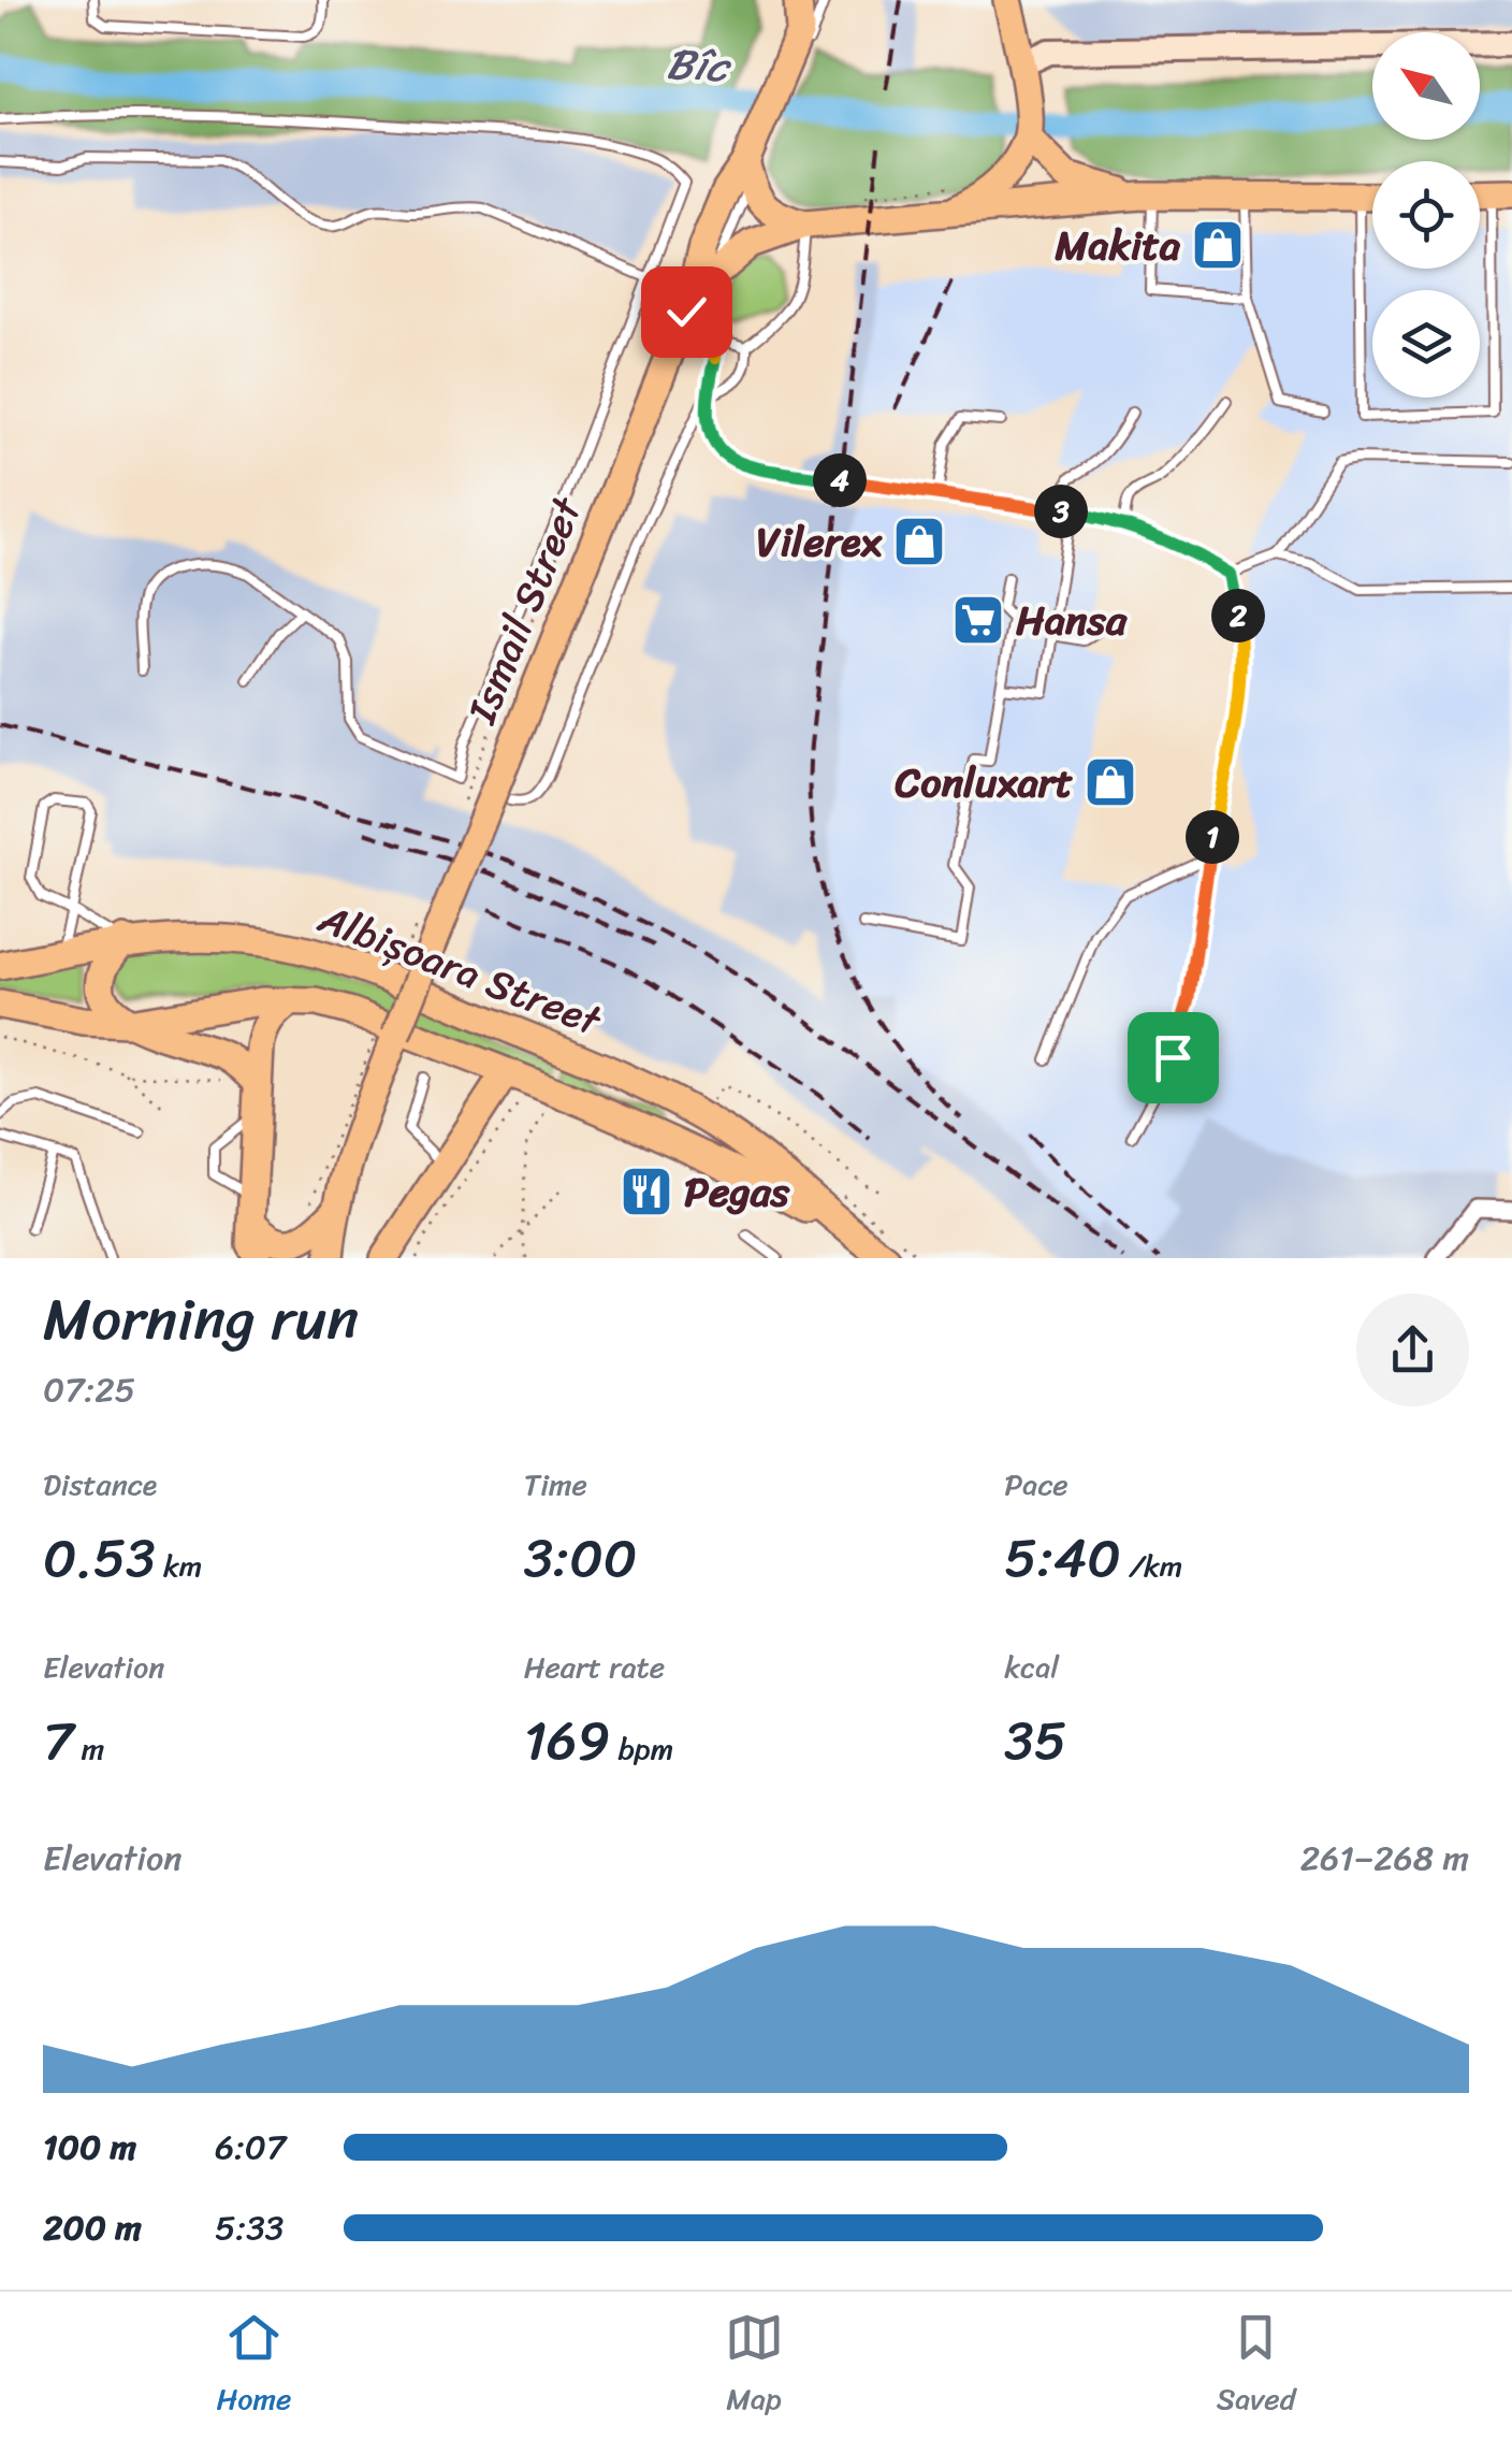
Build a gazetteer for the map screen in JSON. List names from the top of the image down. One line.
{"streets":{"main road":["Ismail Street","Albișoara Street"]},"water":["Bîc"],"places":{"shop":["Makita","Vilerex","Conluxart"],"supermarket":["Hansa"],"restaurant":["Pegas"]},"north":"top left","page":{"pins":["4","3","2","1"],"heading":["Morning run","07:25"],"stats":[["Distance","0.53 km"],["Time","3:00"],["Pace","5:40 /km"],["Elevation","7 m"],["Heart rate","169 bpm"],["kcal","35"]],"chart":["Elevation","261–268 m"],"list":[{"name":"100 m","note":"6:07"},{"name":"200 m","note":"5:33"}],"tabs":["Home","Map","Saved"]}}
